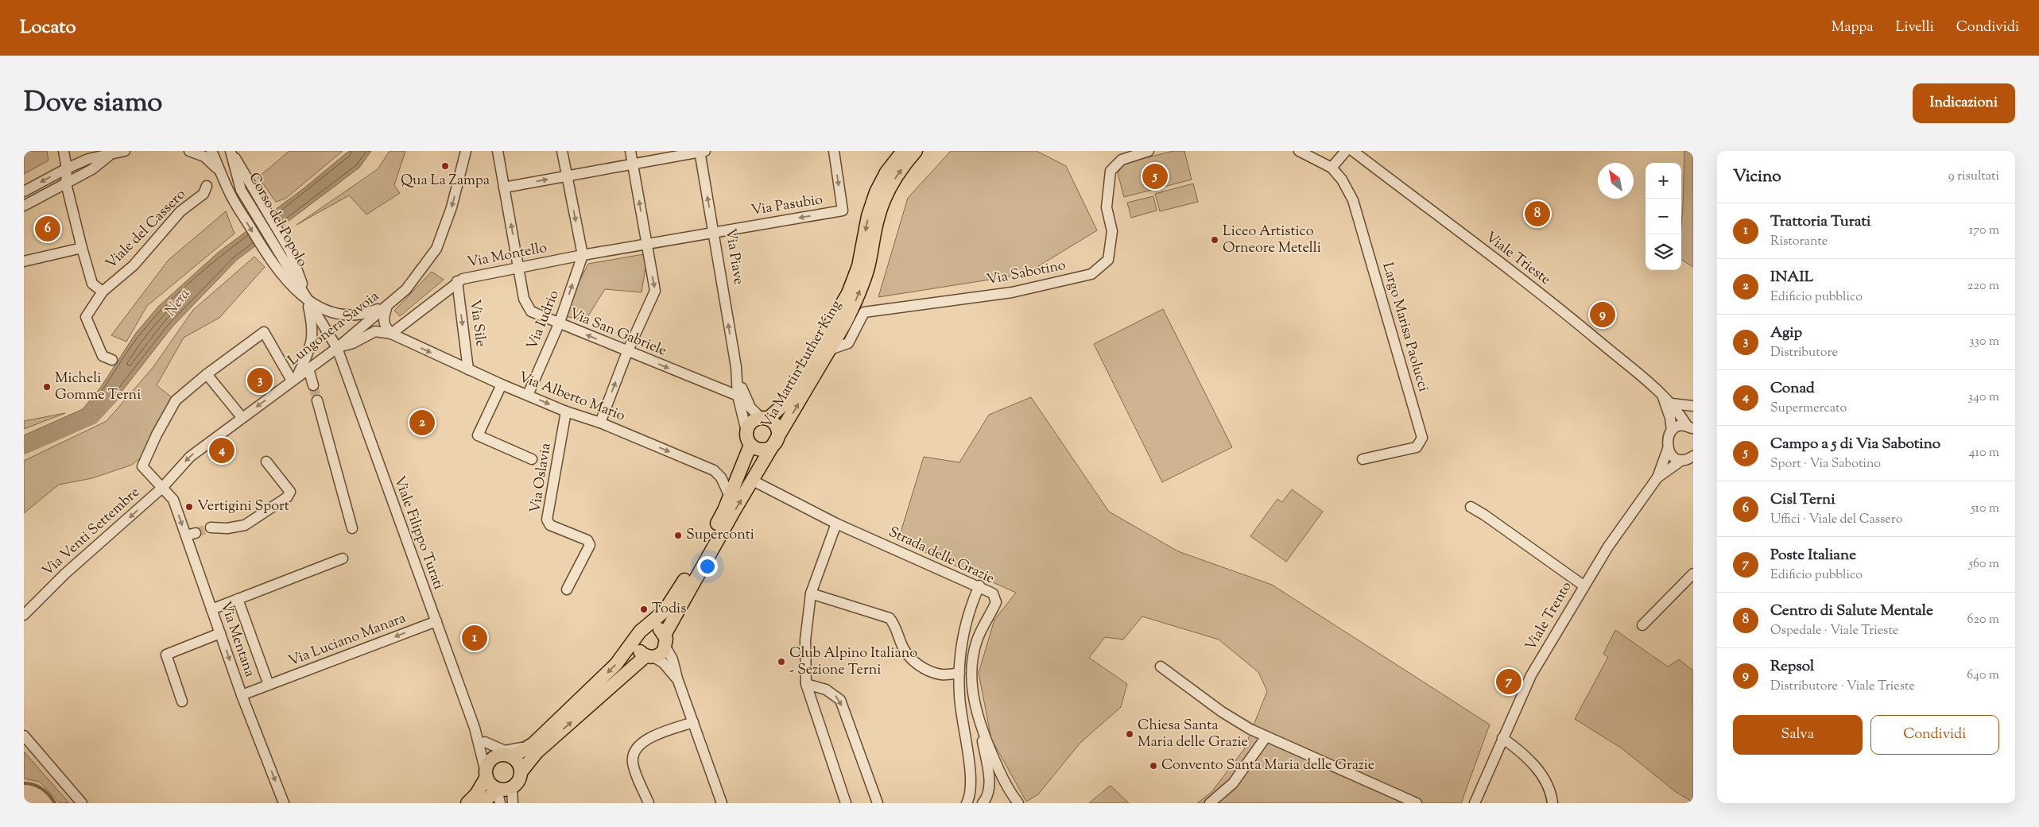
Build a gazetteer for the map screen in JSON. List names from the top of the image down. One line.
{"streets":{"main road":["Via Piave","Via Martin Luther King"],"street":["Via Pasubio","Corso del Popolo","Viale del Cassero","Via Montello","Viale Trieste","Via Sabotino","Via Iudrio","Via Sile","Largo Marisa Paolucci","Lungonera Savoia","Via San Gabriele","Via Alberto Mario","Via Oslavia","Via Venti Settembre","Viale Filippo Turati","Strada delle Grazie","Viale Trento","Via Mentana","Via Luciano Manara"]},"crossings":[["Via Pasubio","Via Montello"],["Via Pasubio","Via Piave"],["Corso del Popolo","Lungonera Savoia"],["Corso del Popolo","Via Alberto Mario"],["Corso del Popolo","Viale Filippo Turati"],["Via Montello","Via Iudrio"],["Via Montello","Via Sile"],["Via Montello","Via San Gabriele"],["Via Montello","Via Alberto Mario"],["Via Piave","Via San Gabriele"],["Via Piave","Via Martin Luther King"],["Viale Trieste","Viale Trento"],["Via Sabotino","Via Martin Luther King"],["Via Iudrio","Via San Gabriele"],["Via Iudrio","Via Alberto Mario"],["Via Sile","Via Alberto Mario"],["Lungonera Savoia","Via Alberto Mario"],["Lungonera Savoia","Via Venti Settembre"],["Lungonera Savoia","Viale Filippo Turati"],["Lungonera Savoia","Via Mentana"],["Via Alberto Mario","Via Oslavia"],["Via Alberto Mario","Viale Filippo Turati"],["Via Venti Settembre","Via Mentana"],["Viale Filippo Turati","Via Luciano Manara"],["Via Mentana","Via Luciano Manara"]],"one_way":["Via Sile","Lungonera Savoia","Via Alberto Mario","Via Venti Settembre","Via Mentana","Via Luciano Manara"],"water":["Nera"],"places":["Qua La Zampa","Liceo Artistico Orneore Metelli","Micheli Gomme Terni","Vertigini Sport","Superconti","Todis","Club Alpino Italiano - Sezione Terni","Chiesa Santa Maria delle Grazie","Convento Santa Maria delle Grazie"],"north":"top left","page":{"header":"Locato","nav":["Mappa","Livelli","Condividi"],"title":"Dove siamo","buttons":["Indicazioni",["Salva","Condividi"]],"heading":["Vicino","9 risultati"],"pins":["5","8","6","9","3","2","4","1","7"],"map_buttons":["+","−"],"list":[{"mark":"1","name":"Trattoria Turati","note":"Ristorante","value":"170 m"},{"mark":"2","name":"INAIL","note":"Edificio pubblico","value":"220 m"},{"mark":"3","name":"Agip","note":"Distributore","value":"330 m"},{"mark":"4","name":"Conad","note":"Supermercato","value":"340 m"},{"mark":"5","name":"Campo a 5 di Via Sabotino","note":"Sport · Via Sabotino","value":"410 m"},{"mark":"6","name":"Cisl Terni","note":"Uffici · Viale del Cassero","value":"510 m"},{"mark":"7","name":"Poste Italiane","note":"Edificio pubblico","value":"560 m"},{"mark":"8","name":"Centro di Salute Mentale","note":"Ospedale · Viale Trieste","value":"620 m"},{"mark":"9","name":"Repsol","note":"Distributore · Viale Trieste","value":"640 m"}]}}
